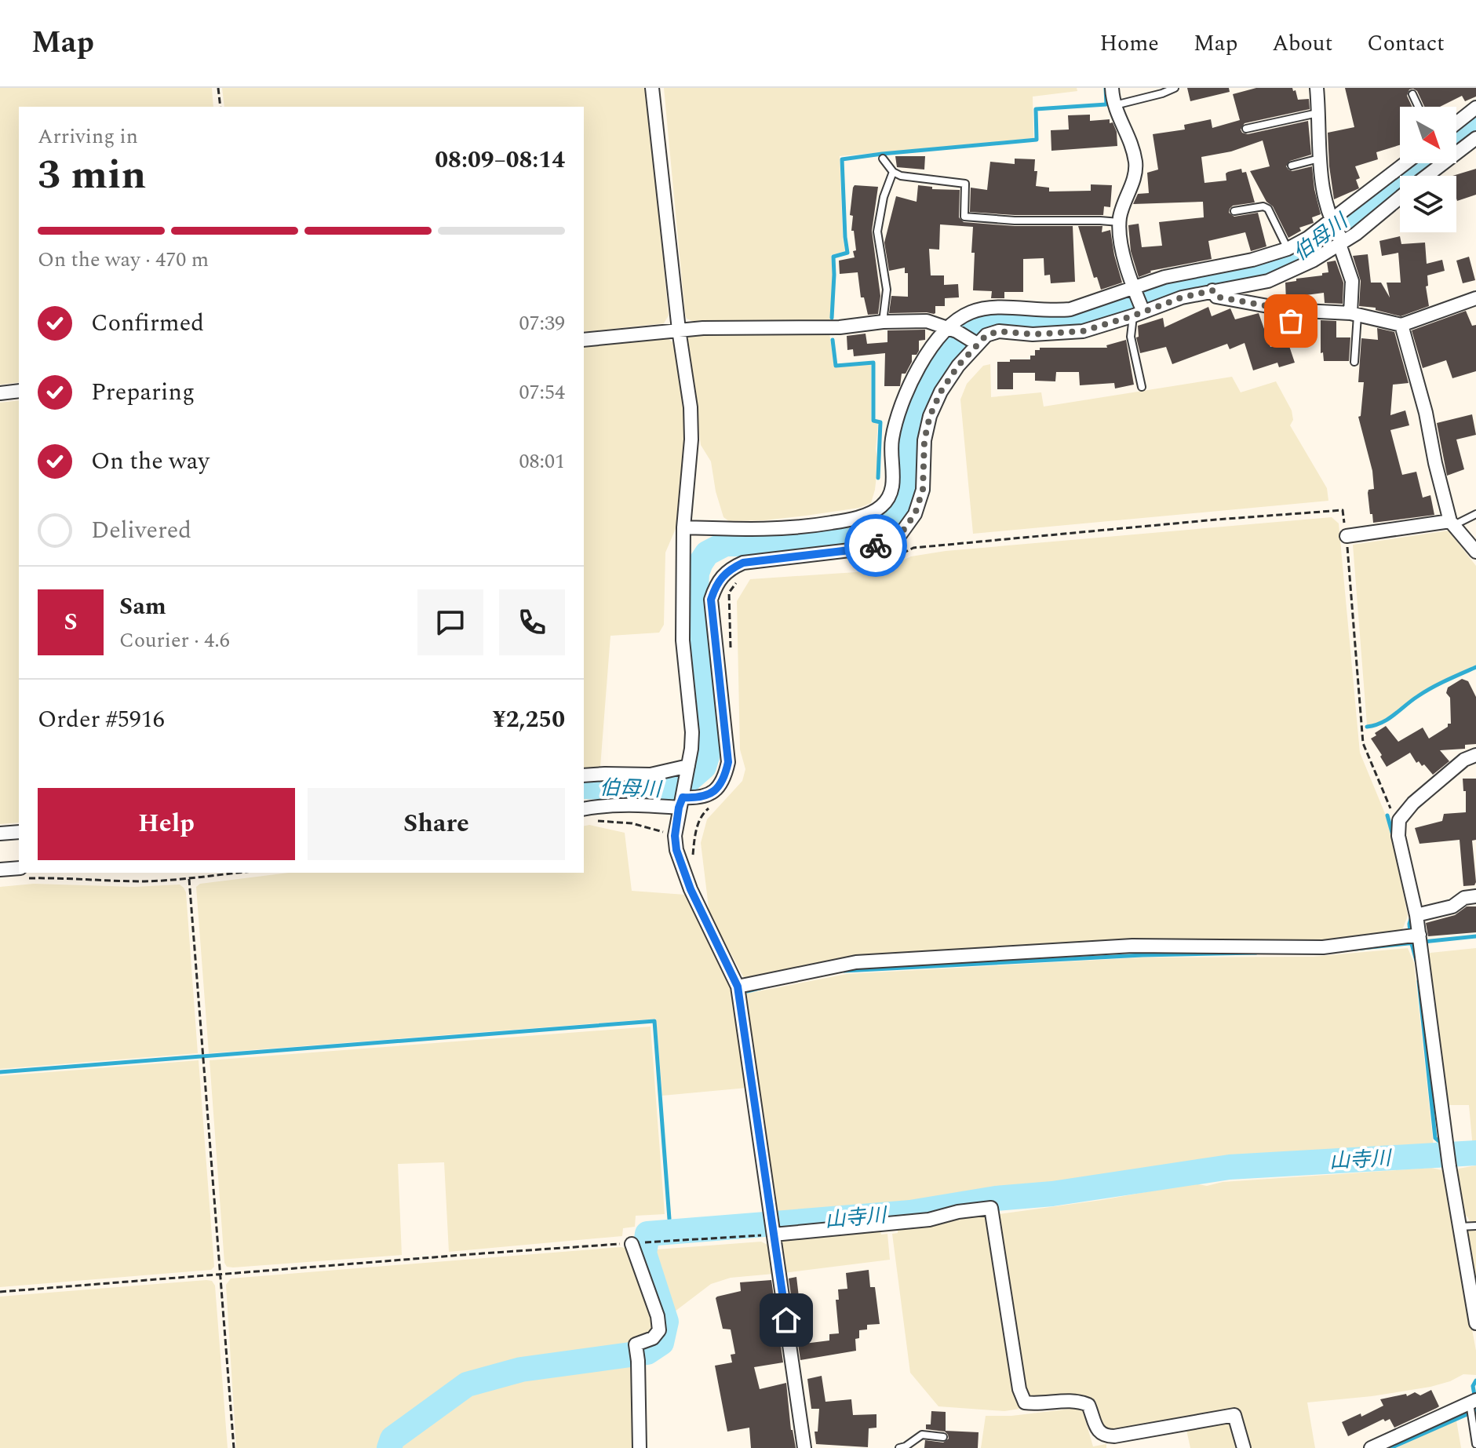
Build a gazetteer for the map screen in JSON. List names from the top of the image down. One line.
{"water":["伯母川","山寺川"],"north":"bottom right","page":{"header":"Map","nav":["Home","Map","About","Contact"],"heading":["3 min","Arriving in","08:09–08:14"],"panel":["Sam","Courier · 4.6","Order #5916","¥2,250"],"bar":"On the way · 470 m","list":[["Confirmed","07:39"],["Preparing","07:54"],["On the way","08:01"],"Delivered"],"round":"S","buttons":["Help","Share"]}}
